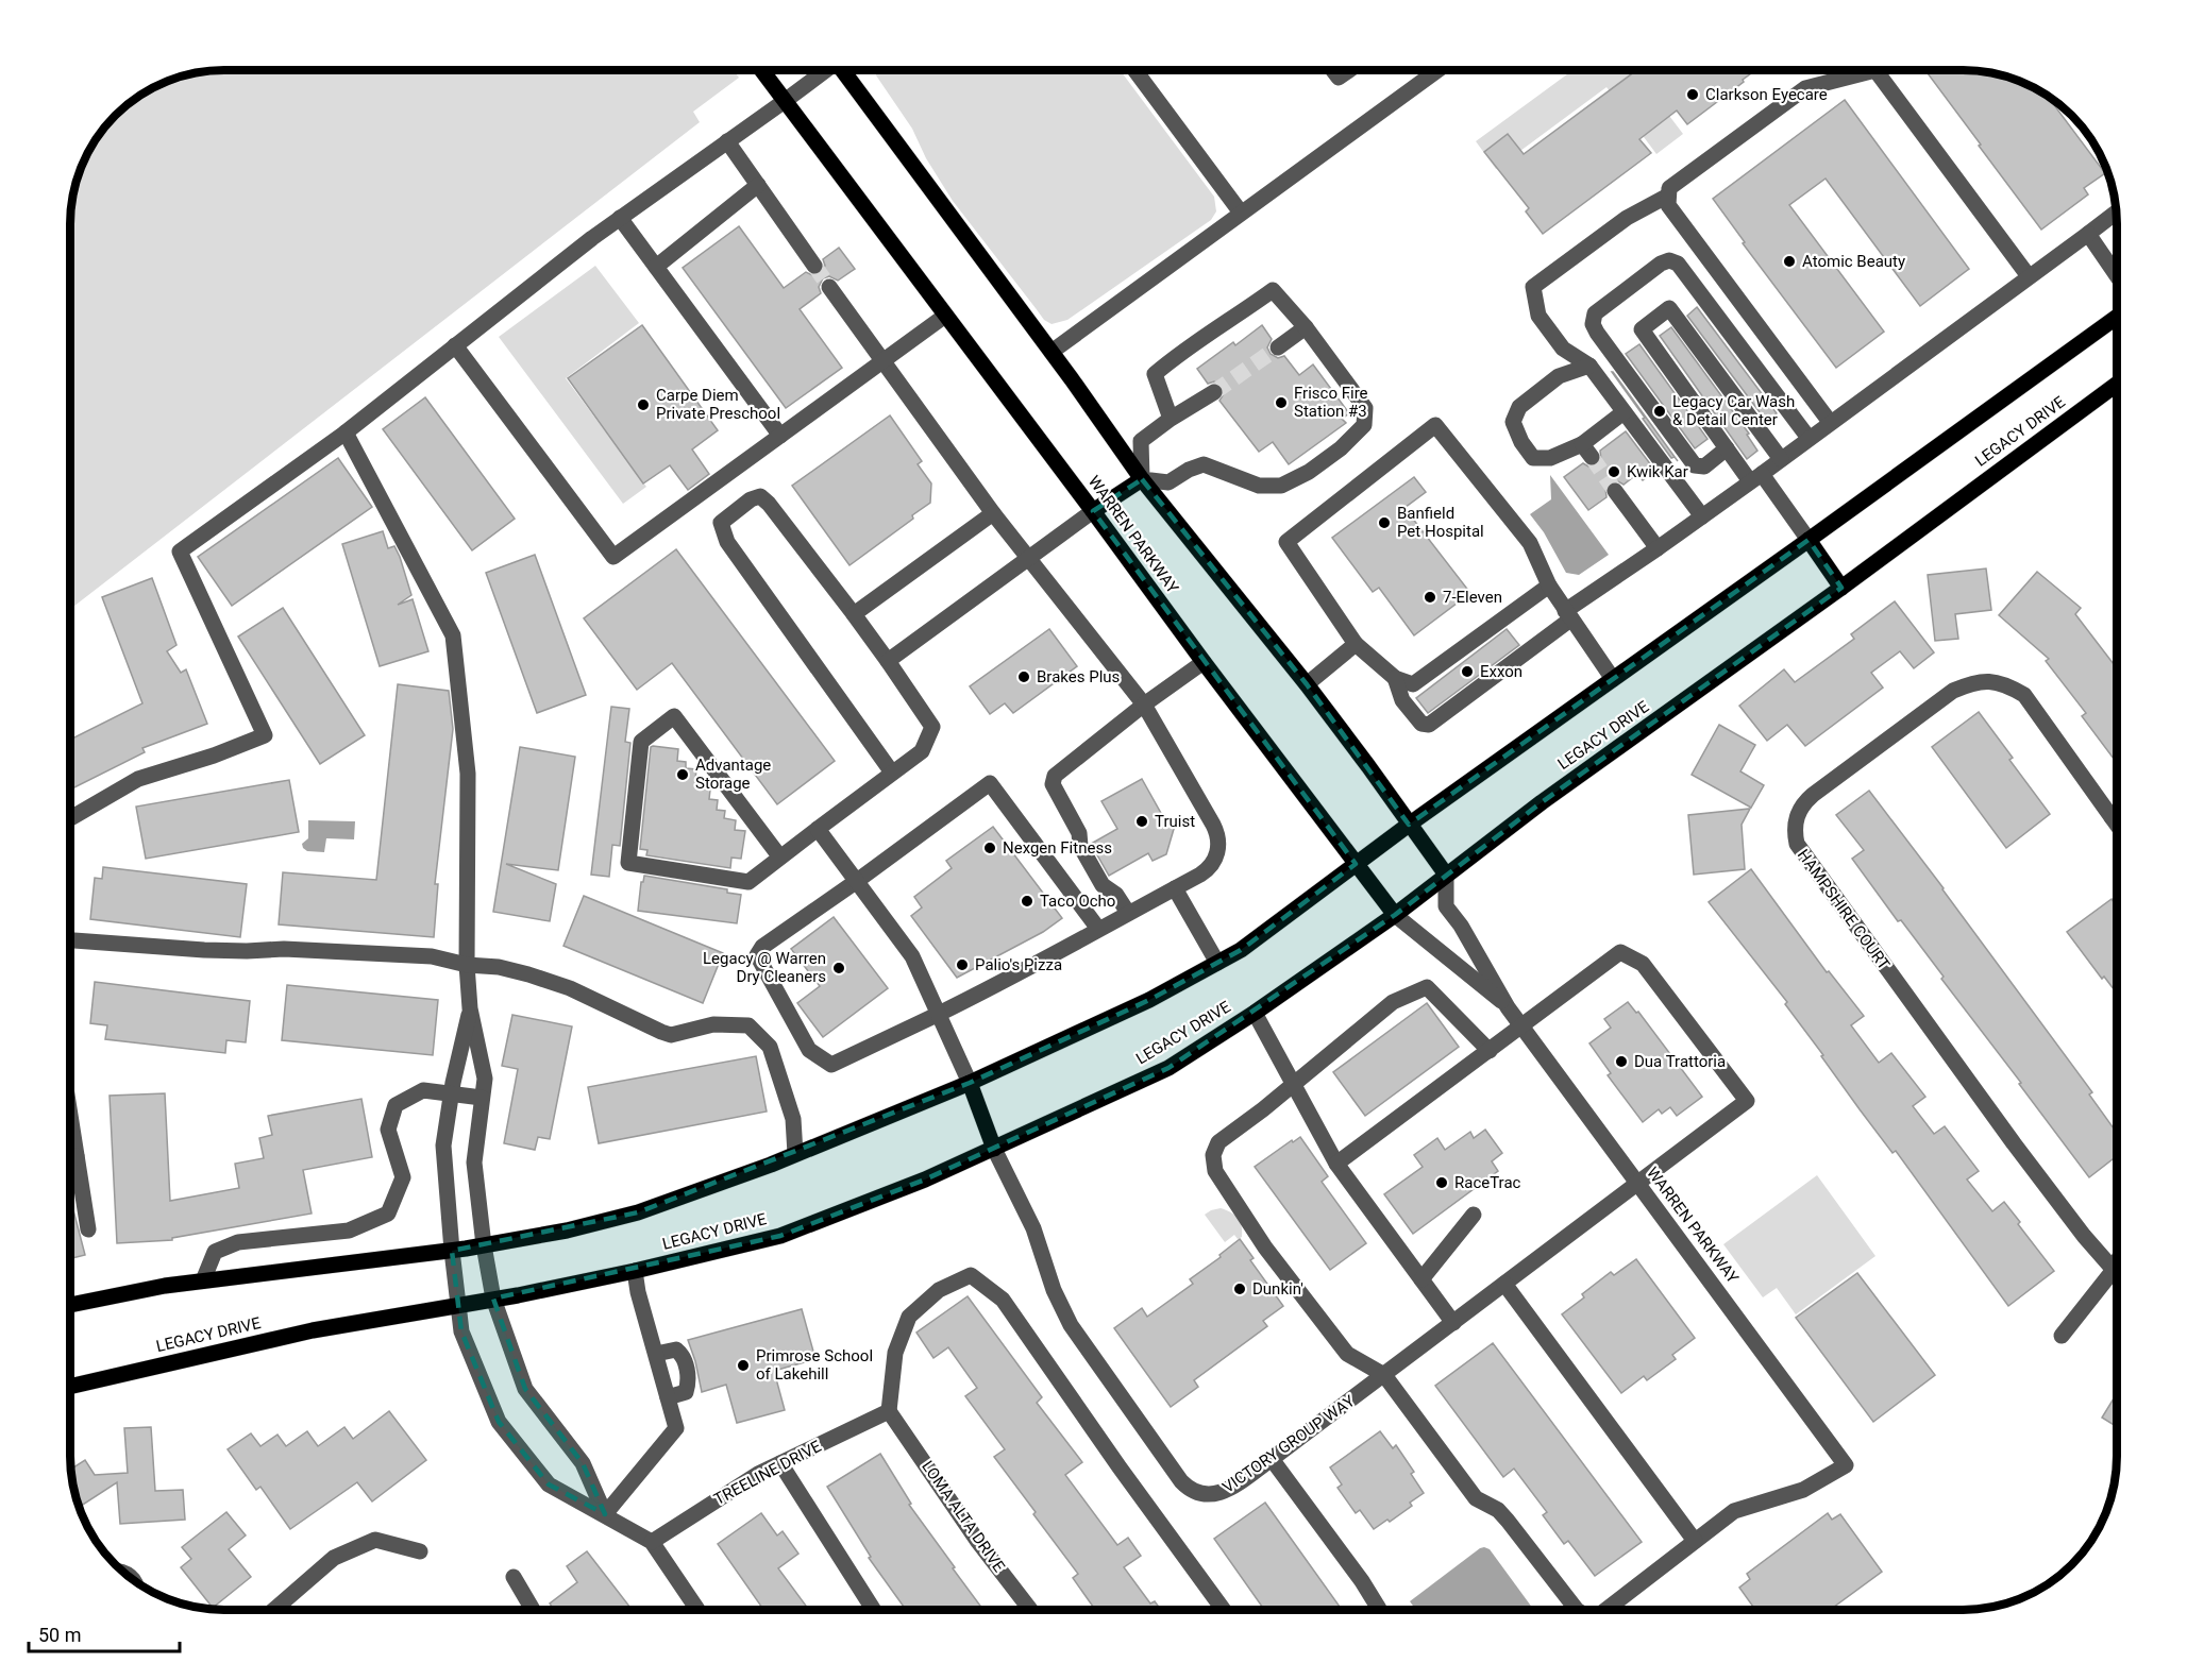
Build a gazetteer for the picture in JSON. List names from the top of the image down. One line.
{"streets":{"main road":["LEGACY DRIVE","WARREN PARKWAY"],"street":["HAMPSHIRE COURT","VICTORY GROUP WAY","TREELINE DRIVE","LOMA ALTA DRIVE"]},"crossings":[["LEGACY DRIVE","WARREN PARKWAY"],["LEGACY DRIVE","VICTORY GROUP WAY"],["WARREN PARKWAY","VICTORY GROUP WAY"],["TREELINE DRIVE","LOMA ALTA DRIVE"]],"places":["Clarkson Eyecare","Atomic Beauty","Frisco Fire Station #3","Carpe Diem Private Preschool","Legacy Car Wash & Detail Center","Kwik Kar","Banfield Pet Hospital","7-Eleven","Exxon","Brakes Plus","Advantage Storage","Truist","Nexgen Fitness","Taco Ocho","Palio's Pizza","Legacy @ Warren Dry Cleaners","Dua Trattoria","RaceTrac","Dunkin'","Primrose School of Lakehill"],"scale_bar":"50 m"}
